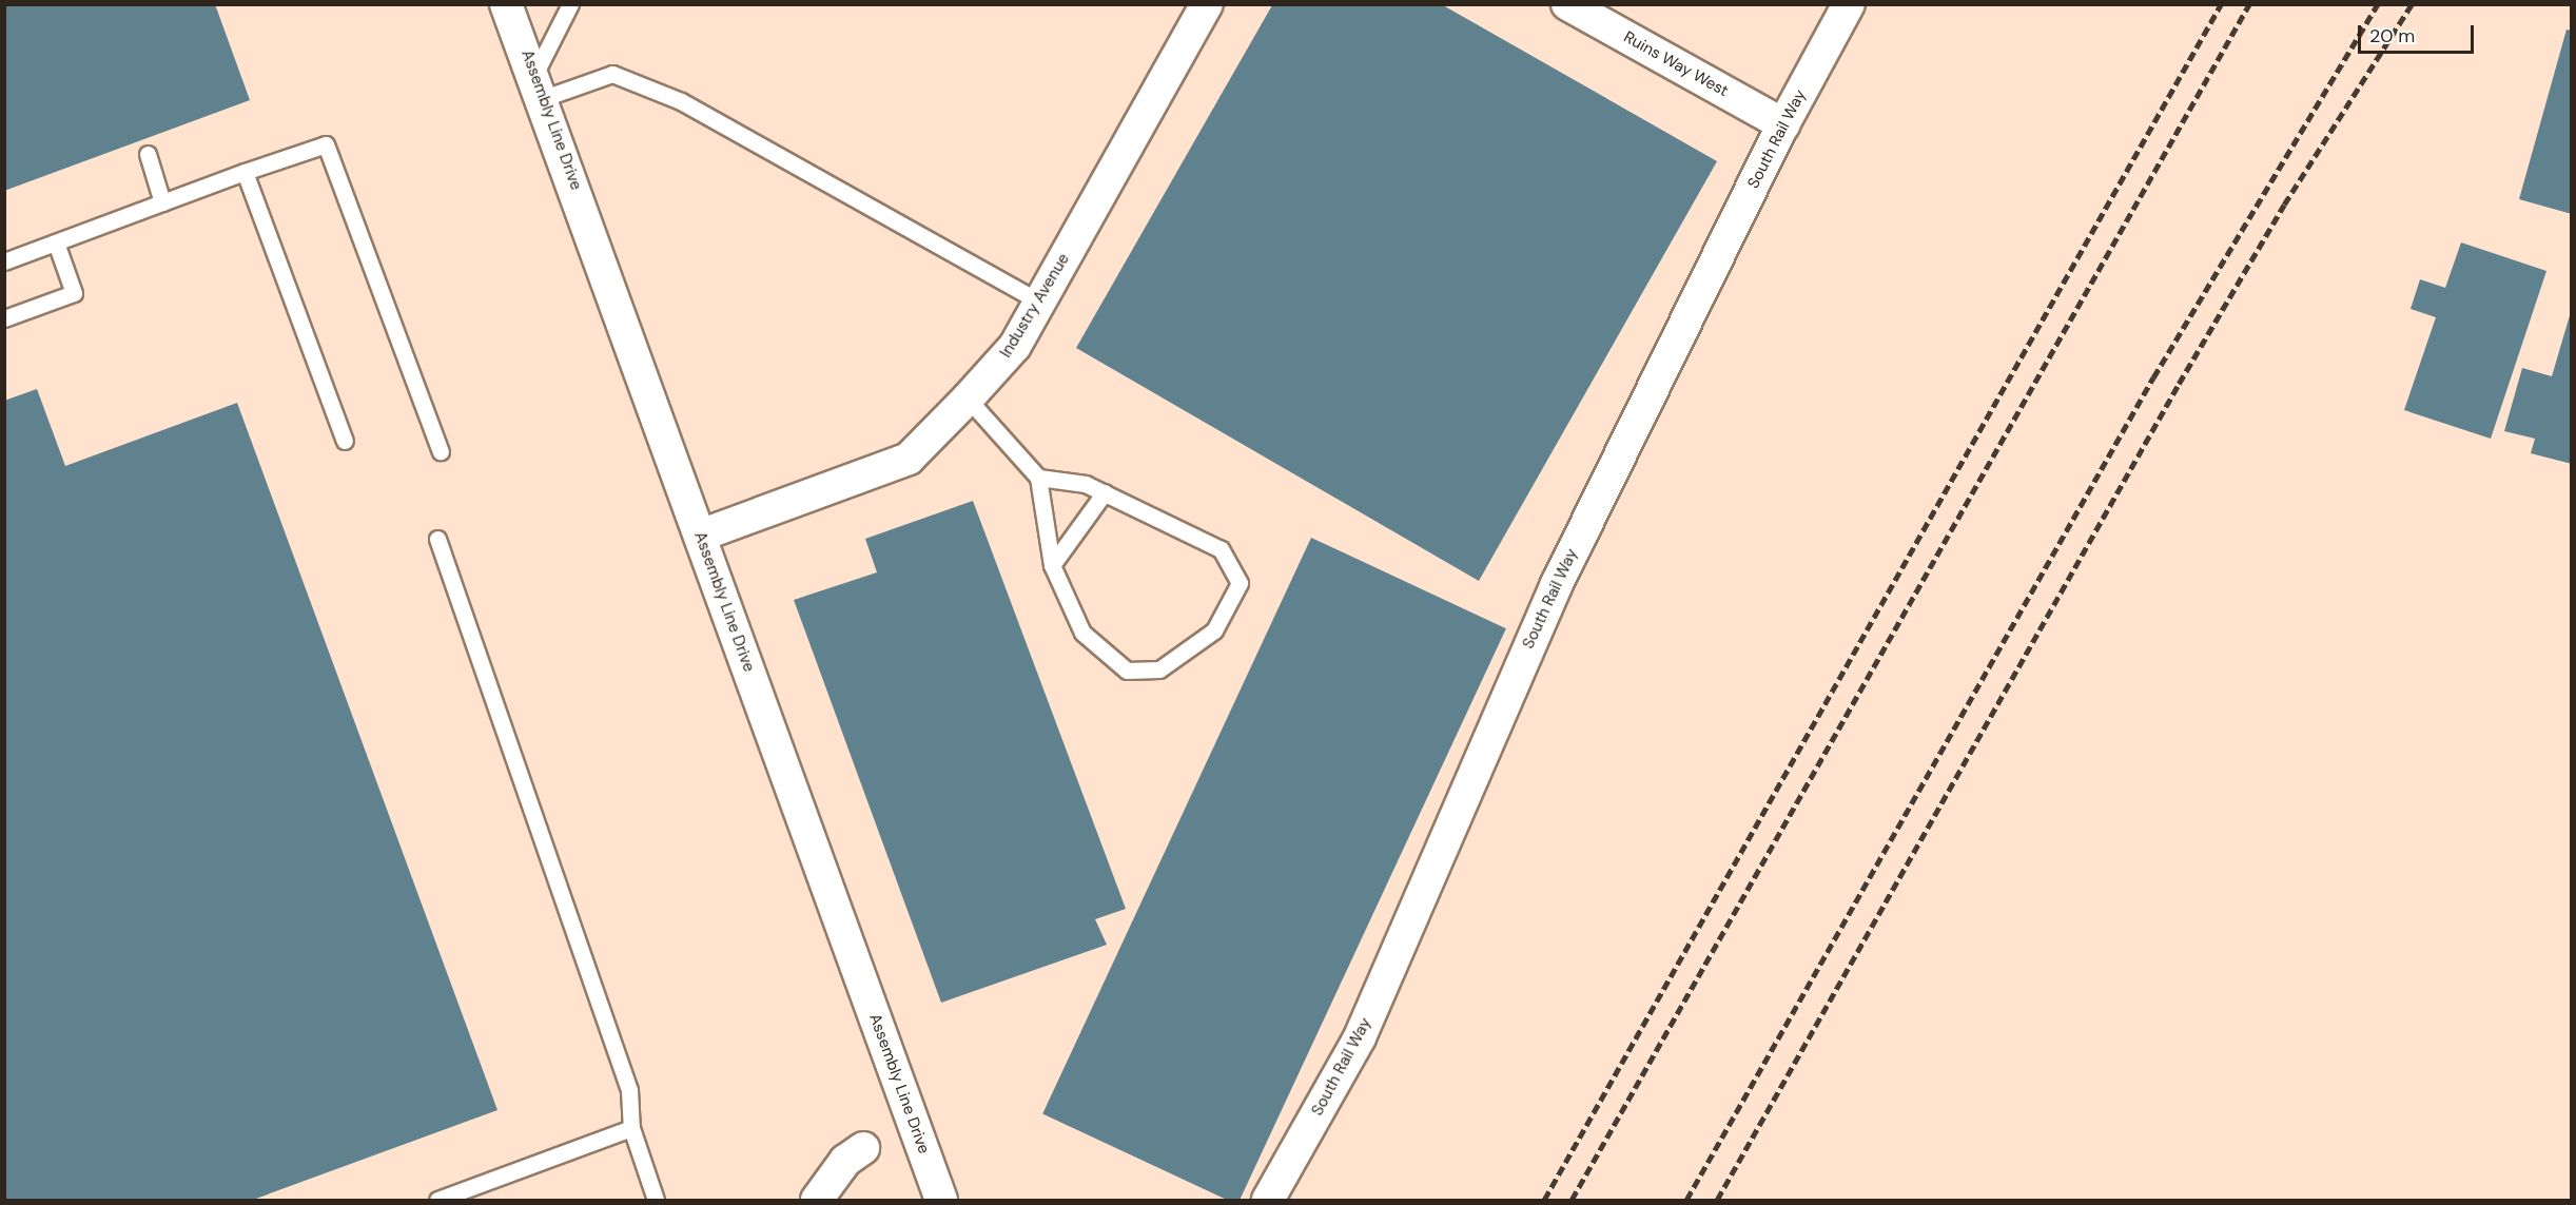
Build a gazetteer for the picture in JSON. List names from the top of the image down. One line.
{"streets":{"street":["Ruins Way West","Assembly Line Drive","South Rail Way","Industry Avenue"]},"crossings":[["Ruins Way West","South Rail Way"],["Assembly Line Drive","Industry Avenue"]],"scale_bar":"20 m"}
